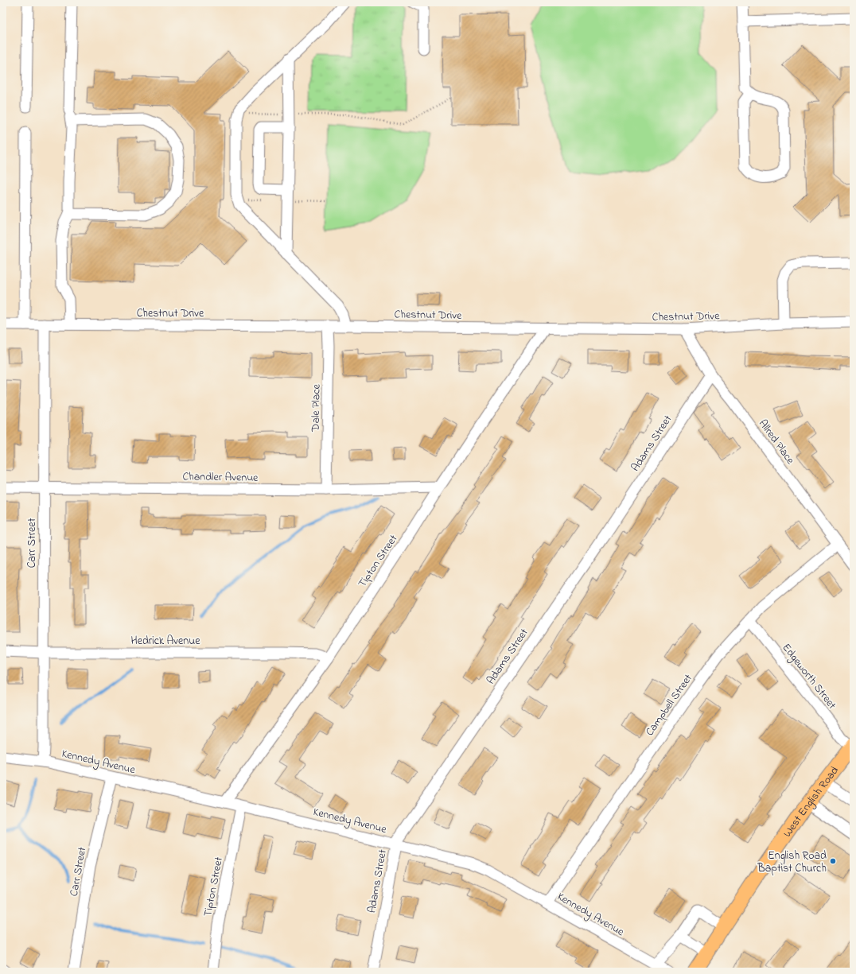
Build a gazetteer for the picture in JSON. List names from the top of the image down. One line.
{"streets":{"main road":["West English Road"],"street":["Chestnut Drive","Dale Place","Allred Place","Adams Street","Chandler Avenue","Carr Street","Tipton Street","Hedrick Avenue","Edgeworth Street","Campbell Street","Kennedy Avenue"]},"crossings":[["Chestnut Drive","Dale Place"],["Chestnut Drive","Allred Place"],["Chestnut Drive","Carr Street"],["Chestnut Drive","Tipton Street"],["Dale Place","Chandler Avenue"],["Allred Place","Adams Street"],["Allred Place","Campbell Street"],["Adams Street","Kennedy Avenue"],["Chandler Avenue","Carr Street"],["Chandler Avenue","Tipton Street"],["Carr Street","Hedrick Avenue"],["Carr Street","Kennedy Avenue"],["Tipton Street","Hedrick Avenue"],["Tipton Street","Kennedy Avenue"],["Edgeworth Street","Campbell Street"],["Edgeworth Street","West English Road"],["Campbell Street","Kennedy Avenue"]],"places":["English Road Baptist Church"]}
